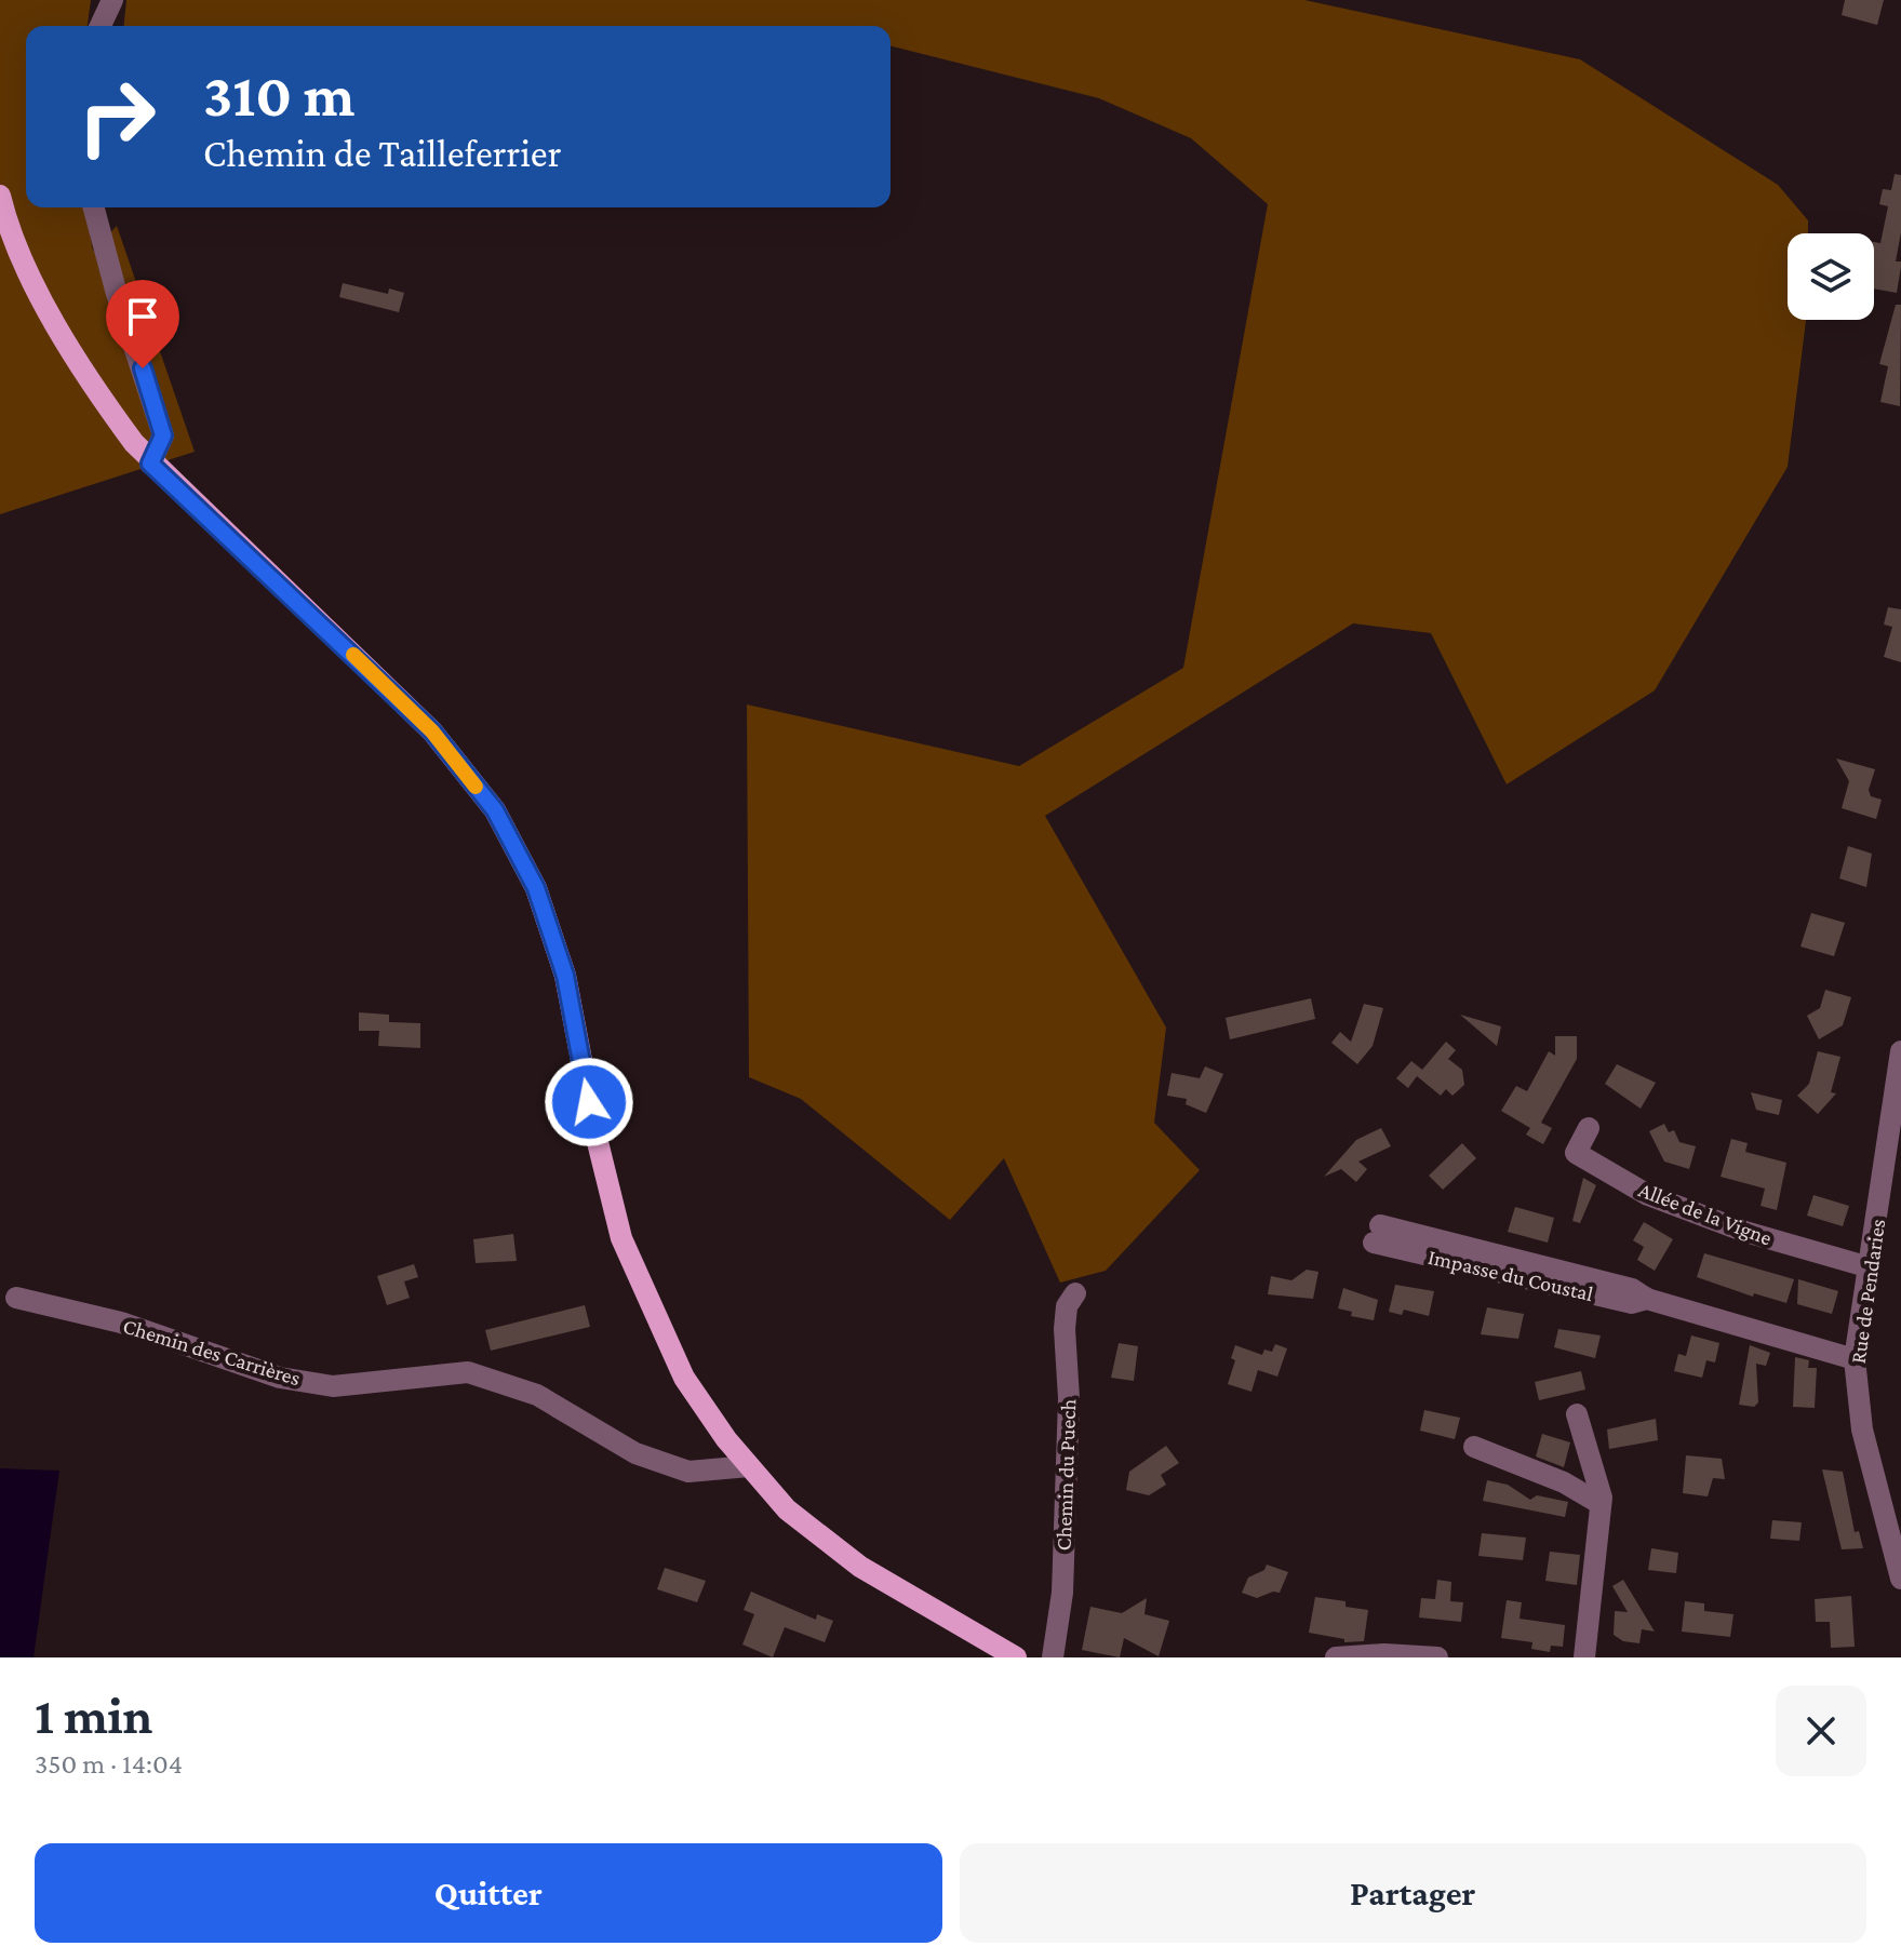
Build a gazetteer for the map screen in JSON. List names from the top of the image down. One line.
{"streets":{"street":["Allée de la Vigne","Impasse du Coustal","Rue de Pendaries","Chemin des Carrières","Chemin du Puech"]},"crossings":[["Allée de la Vigne","Rue de Pendaries"],["Impasse du Coustal","Rue de Pendaries"]],"page":{"turn":["310 m","Chemin de Tailleferrier"],"heading":["1 min","350 m · 14:04"],"buttons":["Quitter","Partager"]}}
